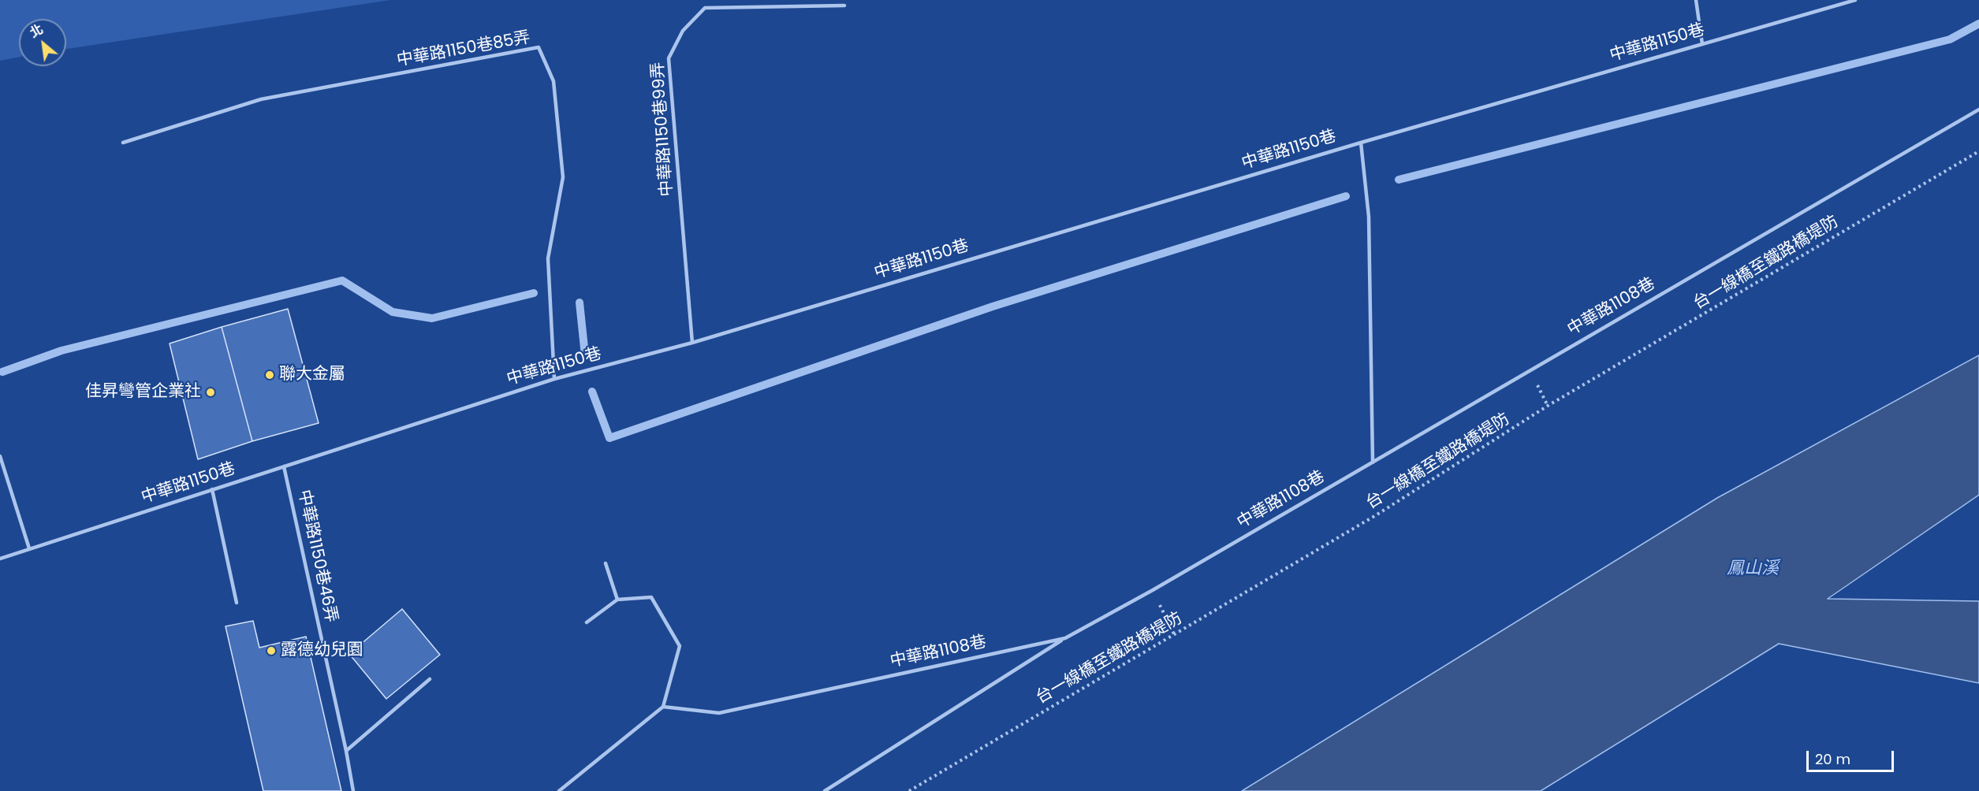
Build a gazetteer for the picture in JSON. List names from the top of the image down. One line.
{"streets":{"lane":["中華路1150巷","中華路1150巷85弄","中華路1150巷99弄","中華路1108巷","中華路1150巷46弄"],"path":["台一線橋至鐵路橋堤防"]},"crossings":[["中華路1150巷","中華路1150巷85弄"],["中華路1150巷","中華路1150巷99弄"],["中華路1150巷","中華路1150巷46弄"]],"water":["鳳山溪"],"places":["聯大金屬","佳昇彎管企業社","露德幼兒園"],"scale_bar":"20 m","north":"top left"}
